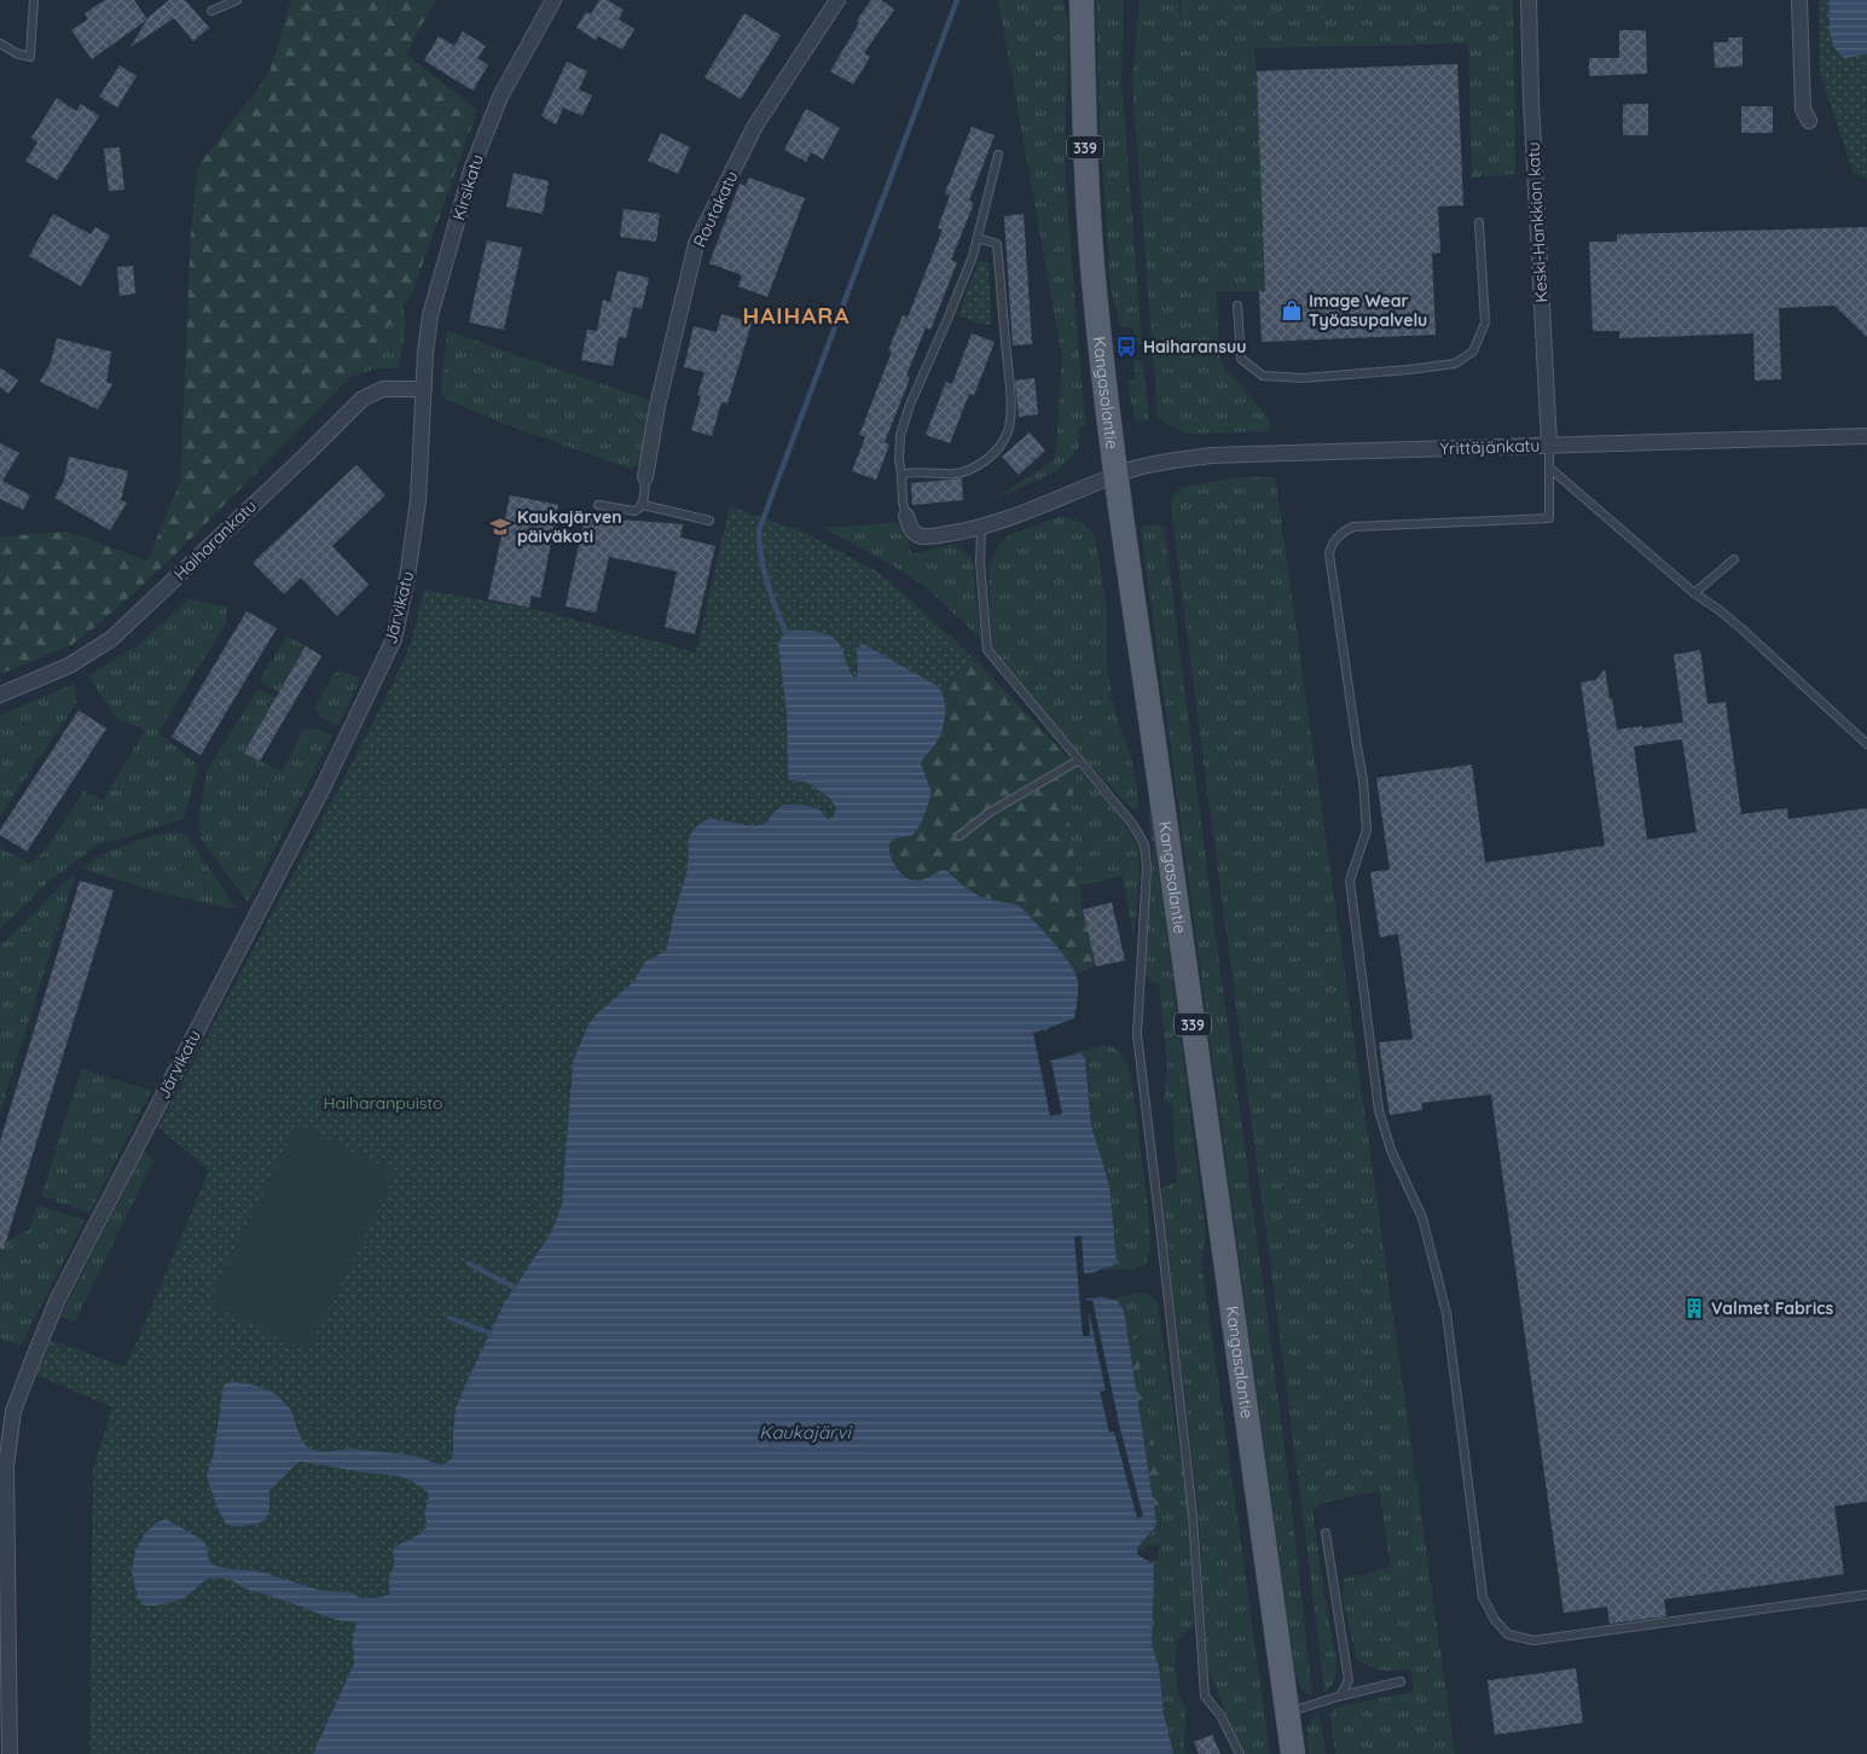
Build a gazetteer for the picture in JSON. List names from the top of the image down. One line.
{"streets":{"main road":["339","Kangasalantie"],"street":["Kirsikatu","Routakatu","Keski-Hankkion katu","Yrittäjänkatu","Haiharankatu","Järvikatu"]},"crossings":[["Kirsikatu","Haiharankatu"],["Kirsikatu","Järvikatu"],["Keski-Hankkion katu","Yrittäjänkatu"],["Kangasalantie","Yrittäjänkatu"],["Haiharankatu","Järvikatu"]],"districts":["HAIHARA"],"water":["Kaukajärvi"],"parks":["Haiharanpuisto"],"places":{"shop":["Image Wear Työasupalvelu"],"bus stop":["Haiharansuu"],"school or university":["Kaukajärven päiväkoti"],"building":["Valmet Fabrics"]}}
